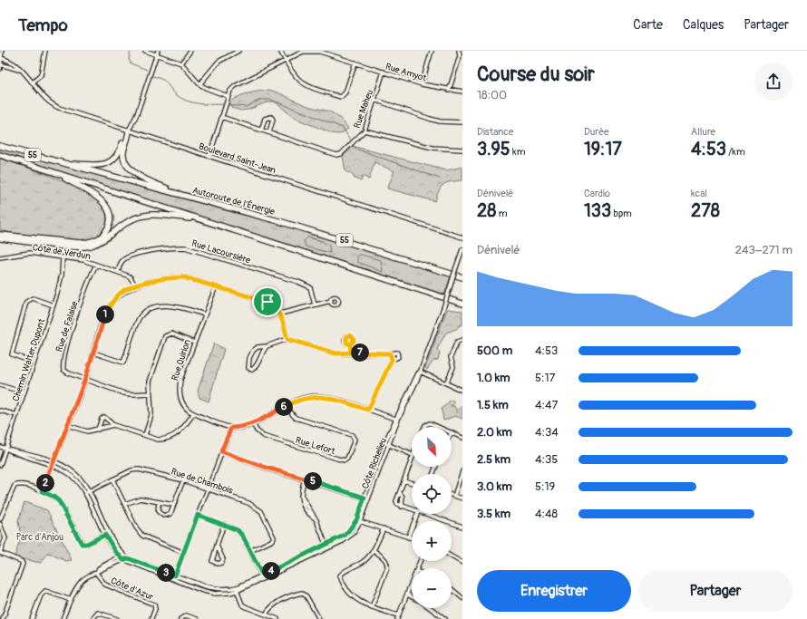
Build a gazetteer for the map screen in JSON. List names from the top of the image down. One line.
{"streets":{"highway":["55","Autoroute de l'Énergie"],"street":["Rue Amyot","Rue Maheu","Boulevard Saint-Jean","Côte de Verdun","Rue Lacoursière","Rue de Falaise","Chemin Walter Dupont","Rue Quirion","Rue Lefort","Côte Richelieu","Rue de Chambois","Côte d'Azur"]},"crossings":[["Rue Amyot","Rue Maheu"],["Rue Amyot","Boulevard Saint-Jean"],["Côte de Verdun","Rue Lacoursière"],["Côte de Verdun","Rue de Falaise"],["Côte de Verdun","Chemin Walter Dupont"],["Chemin Walter Dupont","Côte Richelieu"],["Rue Quirion","Rue Lefort"],["Rue Quirion","Côte Richelieu"],["Côte Richelieu","Rue de Chambois"]],"parks":["Parc d'Anjou"],"north":"bottom right","page":{"header":"Tempo","nav":["Carte","Calques","Partager"],"heading":["Course du soir","18:00"],"stats":[["Distance","3.95 km"],["Durée","19:17"],["Allure","4:53 /km"],["Dénivelé","28 m"],["Cardio","133 bpm"],["kcal","278"]],"chart":["Dénivelé","243–271 m"],"pins":["1","7","6","5","2","4","3"],"list":[{"name":"500 m","note":"4:53"},{"name":"1.0 km","note":"5:17"},{"name":"1.5 km","note":"4:47"},{"name":"2.0 km","note":"4:34"},{"name":"2.5 km","note":"4:35"},{"name":"3.0 km","note":"5:19"},{"name":"3.5 km","note":"4:48"}],"map_buttons":["+","−"],"buttons":["Enregistrer","Partager"]}}
